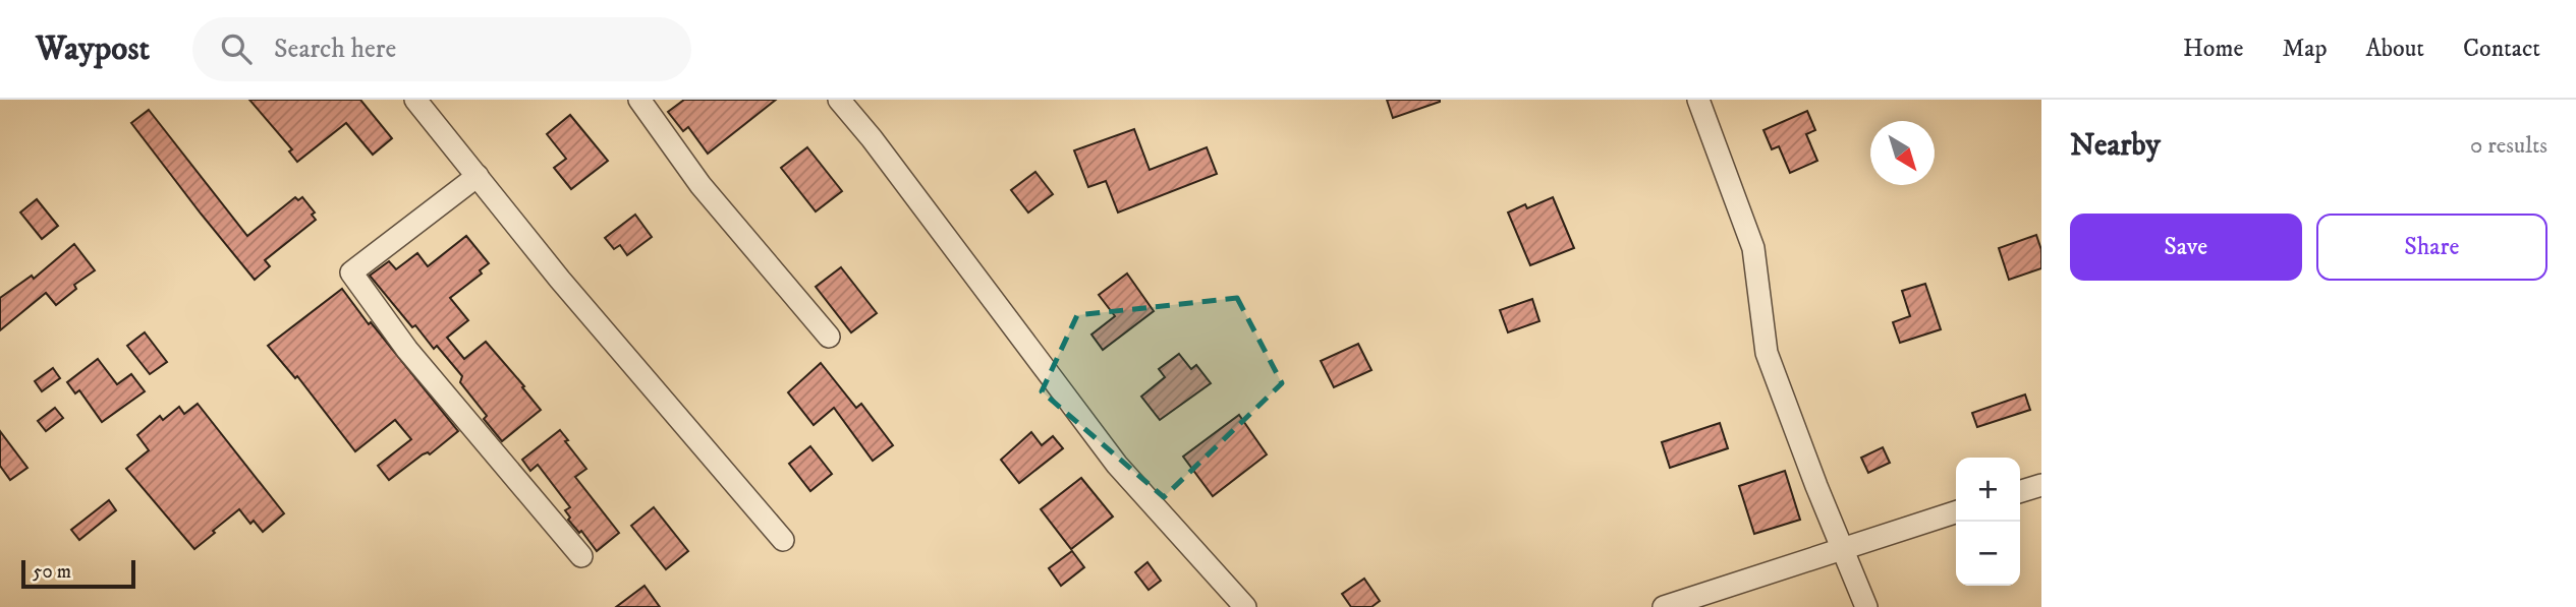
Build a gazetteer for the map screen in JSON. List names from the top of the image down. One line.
{"scale_bar":"50 m","north":"bottom right","page":{"header":"Waypost","search":"Search here","nav":["Home","Map","About","Contact"],"heading":["Nearby","0 results"],"buttons":["Save","Share"],"map_buttons":["+","−"],"scale":"50 m"}}
